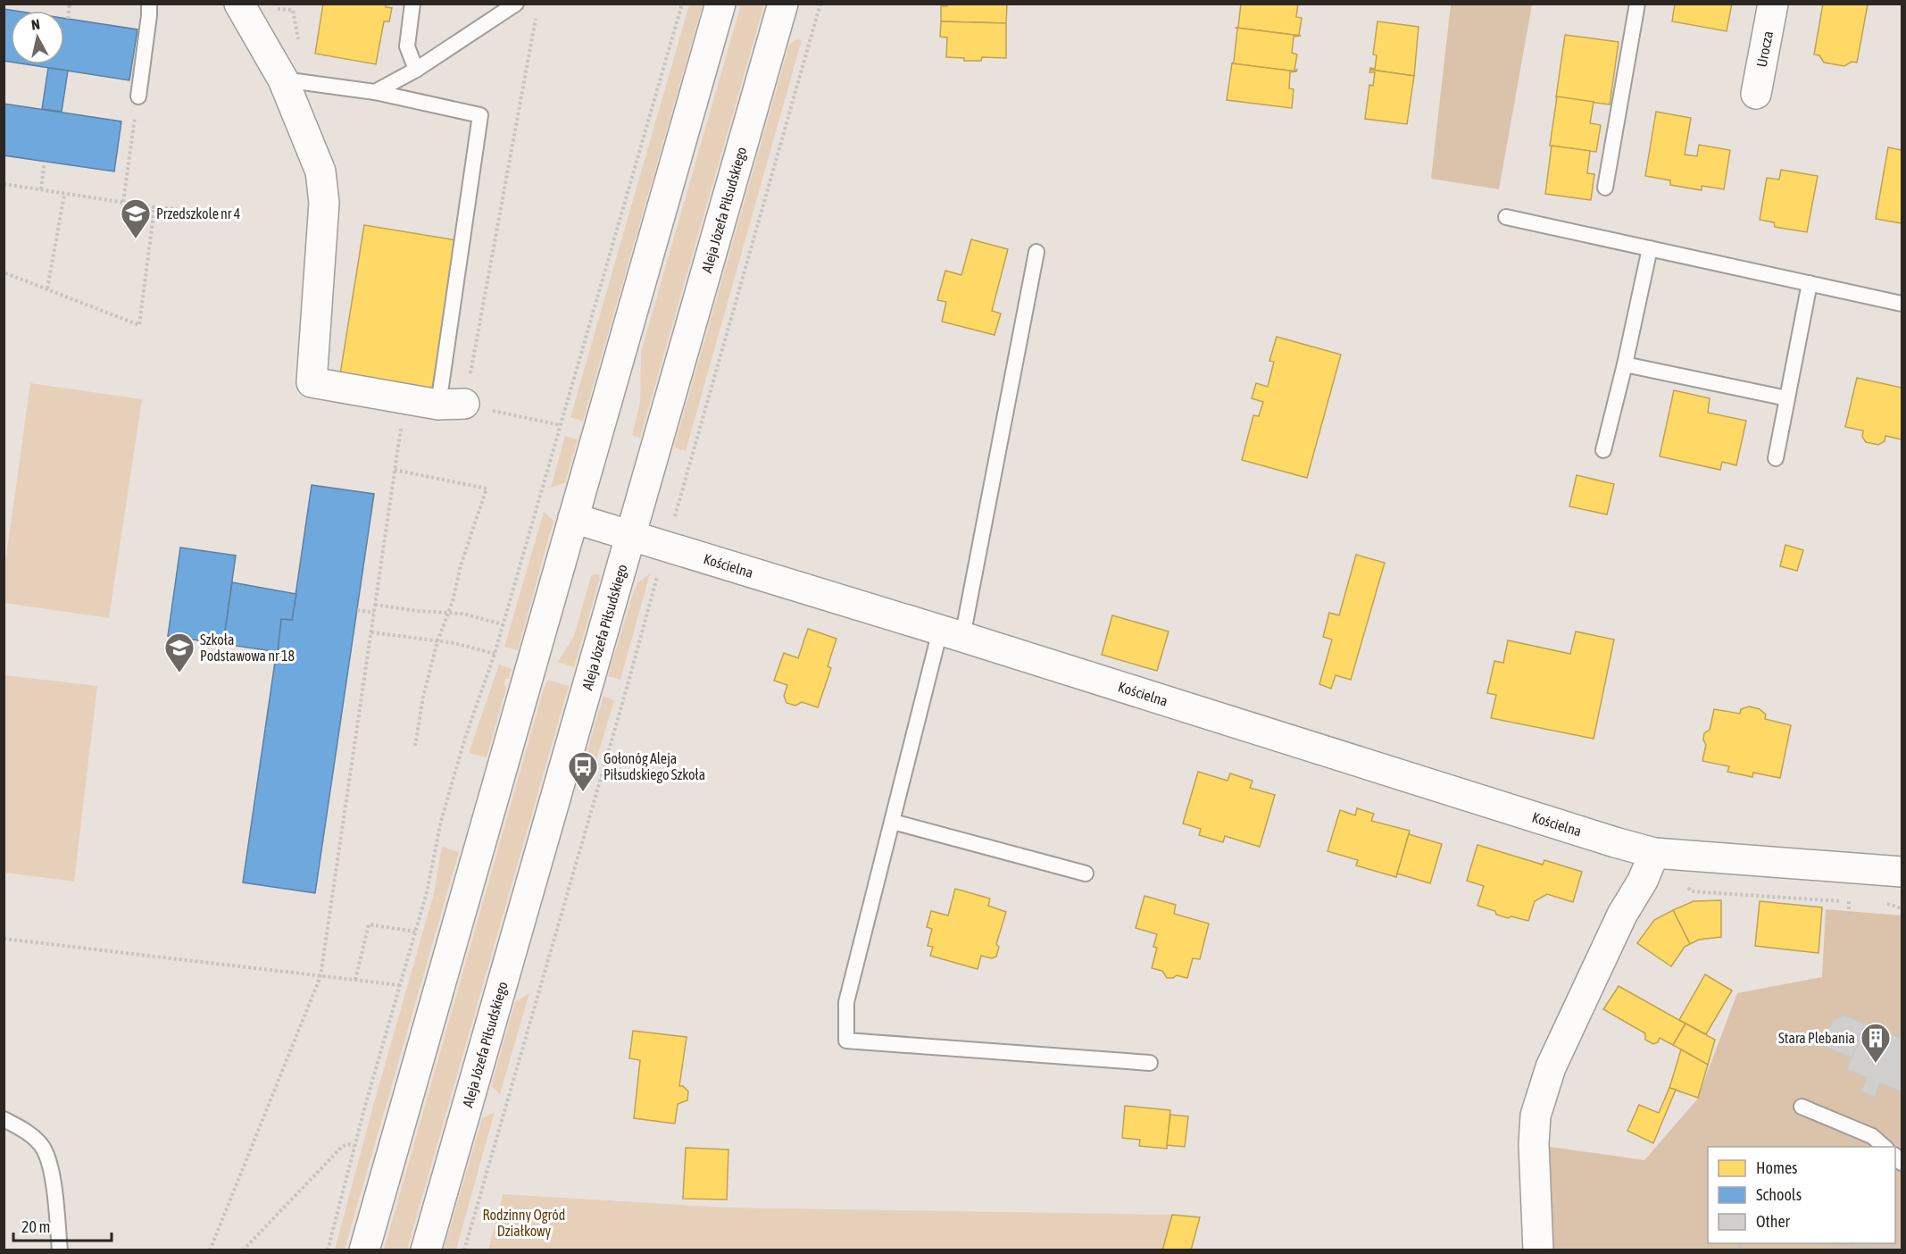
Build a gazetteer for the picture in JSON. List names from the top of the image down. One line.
{"streets":{"street":["Urocza","Aleja Józefa Piłsudskiego","Kościelna"]},"crossings":[["Aleja Józefa Piłsudskiego","Kościelna"]],"parks":["Rodzinny Ogród Działkowy"],"places":{"school or university":["Przedszkole nr 4","Szkoła Podstawowa nr 18"],"bus stop":["Gołonóg Aleja Piłsudskiego Szkoła"],"building":["Stara Plebania"]},"legend":["Homes","Schools","Other"],"scale_bar":"20 m","north":"top"}
